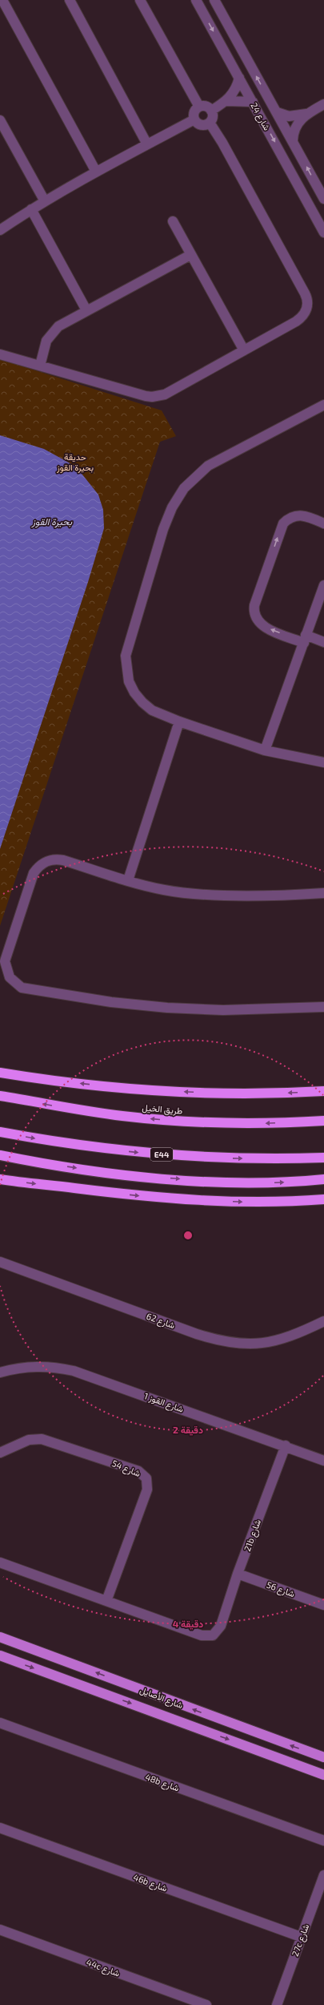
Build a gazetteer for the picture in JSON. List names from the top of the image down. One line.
{"streets":{"highway":["طريق الخيل","E44"],"main road":["شارع الأصايل"],"street":["شارع 24","شارع 62","شارع القوز 1","شارع 54","21b شارع","شارع 56","48b شارع","46b شارع","27c شارع","44c شارع"]},"crossings":[["شارع القوز 1","21b شارع"],["شارع 54","21b شارع"],["21b شارع","شارع 56"],["46b شارع","27c شارع"]],"water":["بحيرة القوز"],"parks":["حديقة بحيرة القوز"],"rings":["2 دقيقة","4 دقيقة"]}
